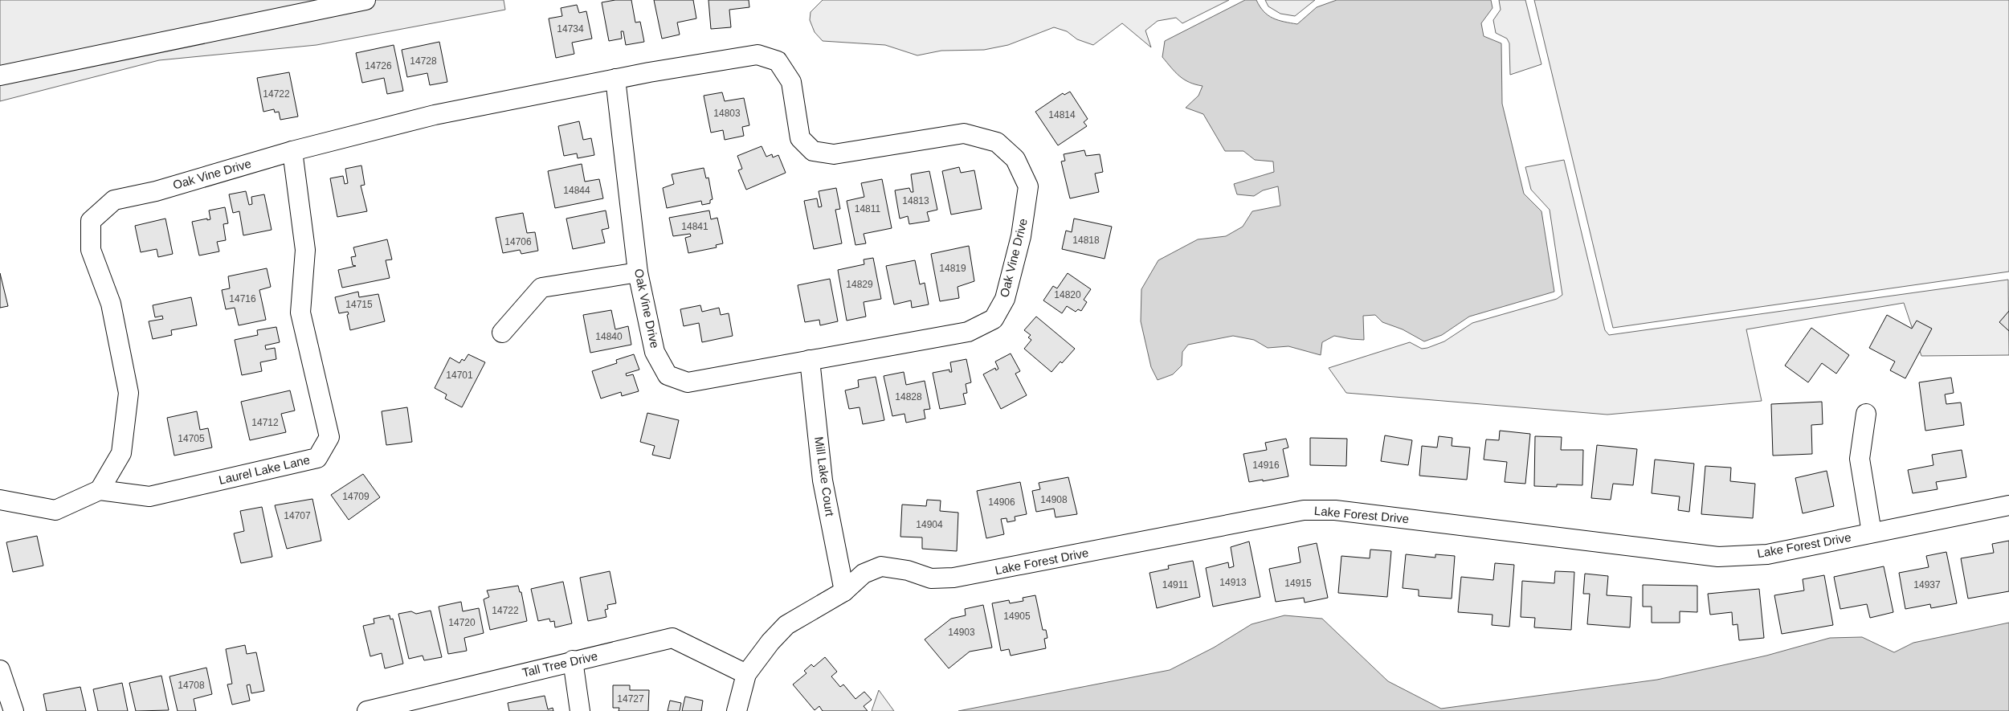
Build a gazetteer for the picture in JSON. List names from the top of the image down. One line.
{"streets":{"street":["Oak Vine Drive","Laurel Lake Lane","Mill Lake Court","Lake Forest Drive","Tall Tree Drive"]},"crossings":[["Oak Vine Drive","Laurel Lake Lane"],["Oak Vine Drive","Mill Lake Court"],["Mill Lake Court","Lake Forest Drive"],["Lake Forest Drive","Tall Tree Drive"]],"house_numbers":["14734","14728","14726","14722","14803","14814","14844","14813","14811","14841","14818","14706","14819","14829","14820","14716","14715","14840","14701","14828","14712","14705","14916","14709","14908","14906","14707","14904","14913","14915","14911","14937","14722","14905","14720","14903","14708","14727"]}
